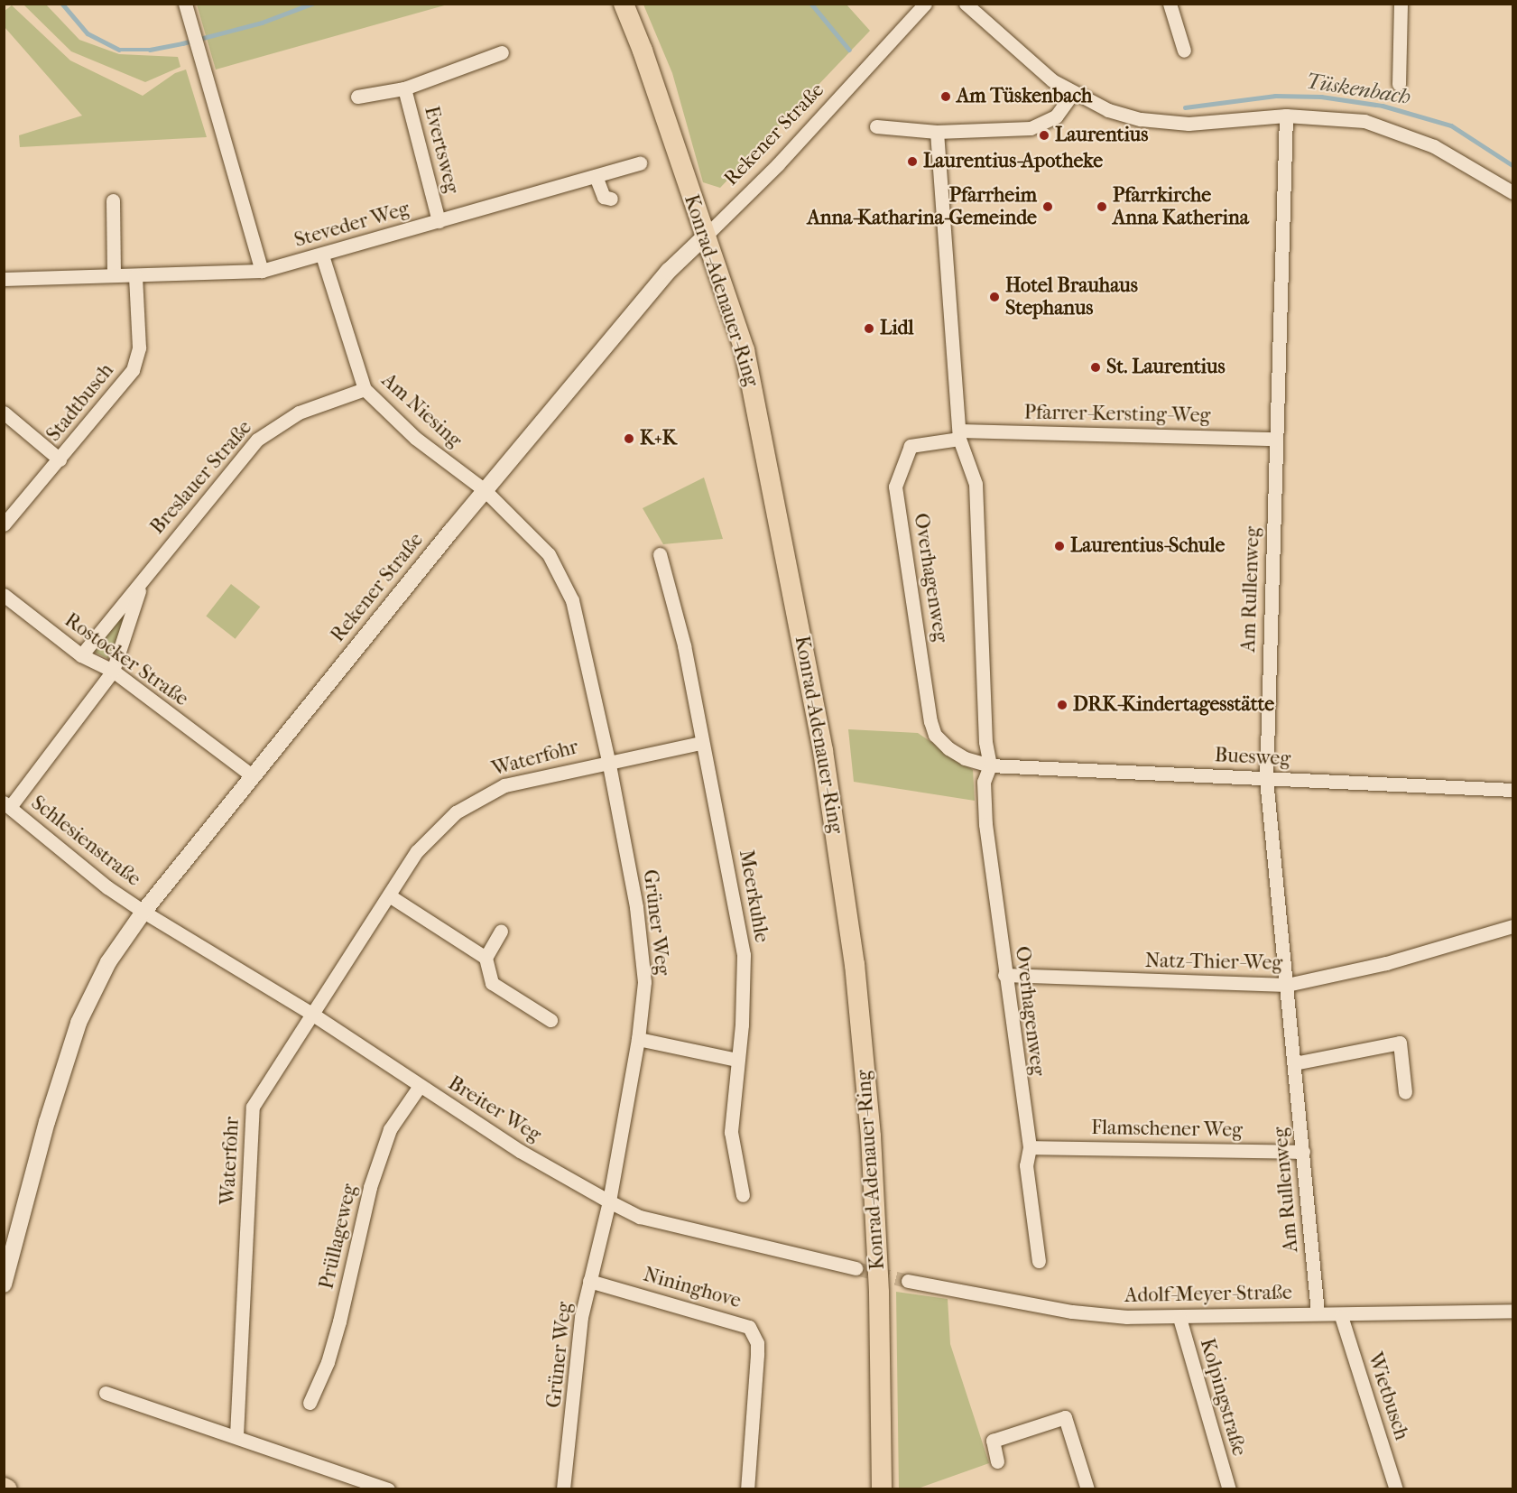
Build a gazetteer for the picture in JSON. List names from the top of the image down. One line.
{"streets":{"main road":["Konrad-Adenauer-Ring"],"street":["Rekener Straße","Evertsweg","Steveder Weg","Stadtbusch","Am Niesing","Pfarrer-Kersting-Weg","Breslauer Straße","Overhagenweg","Am Rullenweg","Rostocker Straße","Buesweg","Waterfohr","Schlesienstraße","Meerkuhle","Grüner Weg","Natz-Thier-Weg","Breiter Weg","Flamschener Weg","Prüllageweg","Nininghove","Adolf-Meyer-Straße","Wietbusch","Kolpingstraße"]},"crossings":[["Rekener Straße","Konrad-Adenauer-Ring"],["Rekener Straße","Am Niesing"],["Rekener Straße","Rostocker Straße"],["Rekener Straße","Schlesienstraße"],["Rekener Straße","Grüner Weg"],["Rekener Straße","Breiter Weg"],["Evertsweg","Steveder Weg"],["Steveder Weg","Stadtbusch"],["Steveder Weg","Am Niesing"],["Am Niesing","Breslauer Straße"],["Am Niesing","Grüner Weg"],["Pfarrer-Kersting-Weg","Overhagenweg"],["Pfarrer-Kersting-Weg","Am Rullenweg"],["Breslauer Straße","Rostocker Straße"],["Breslauer Straße","Schlesienstraße"],["Overhagenweg","Buesweg"],["Overhagenweg","Natz-Thier-Weg"],["Overhagenweg","Flamschener Weg"],["Am Rullenweg","Buesweg"],["Am Rullenweg","Natz-Thier-Weg"],["Am Rullenweg","Flamschener Weg"],["Am Rullenweg","Adolf-Meyer-Straße"],["Waterfohr","Grüner Weg"],["Waterfohr","Breiter Weg"],["Schlesienstraße","Breiter Weg"],["Grüner Weg","Breiter Weg"],["Grüner Weg","Nininghove"],["Breiter Weg","Prüllageweg"],["Adolf-Meyer-Straße","Wietbusch"],["Adolf-Meyer-Straße","Kolpingstraße"]],"water":["Tüskenbach"],"places":["Am Tüskenbach","Laurentius","Laurentius-Apotheke","Pfarrheim Anna-Katharina-Gemeinde","Pfarrkirche Anna Katherina","Hotel Brauhaus Stephanus","Lidl","St. Laurentius","K+K","Laurentius-Schule","DRK-Kindertagesstätte"]}
